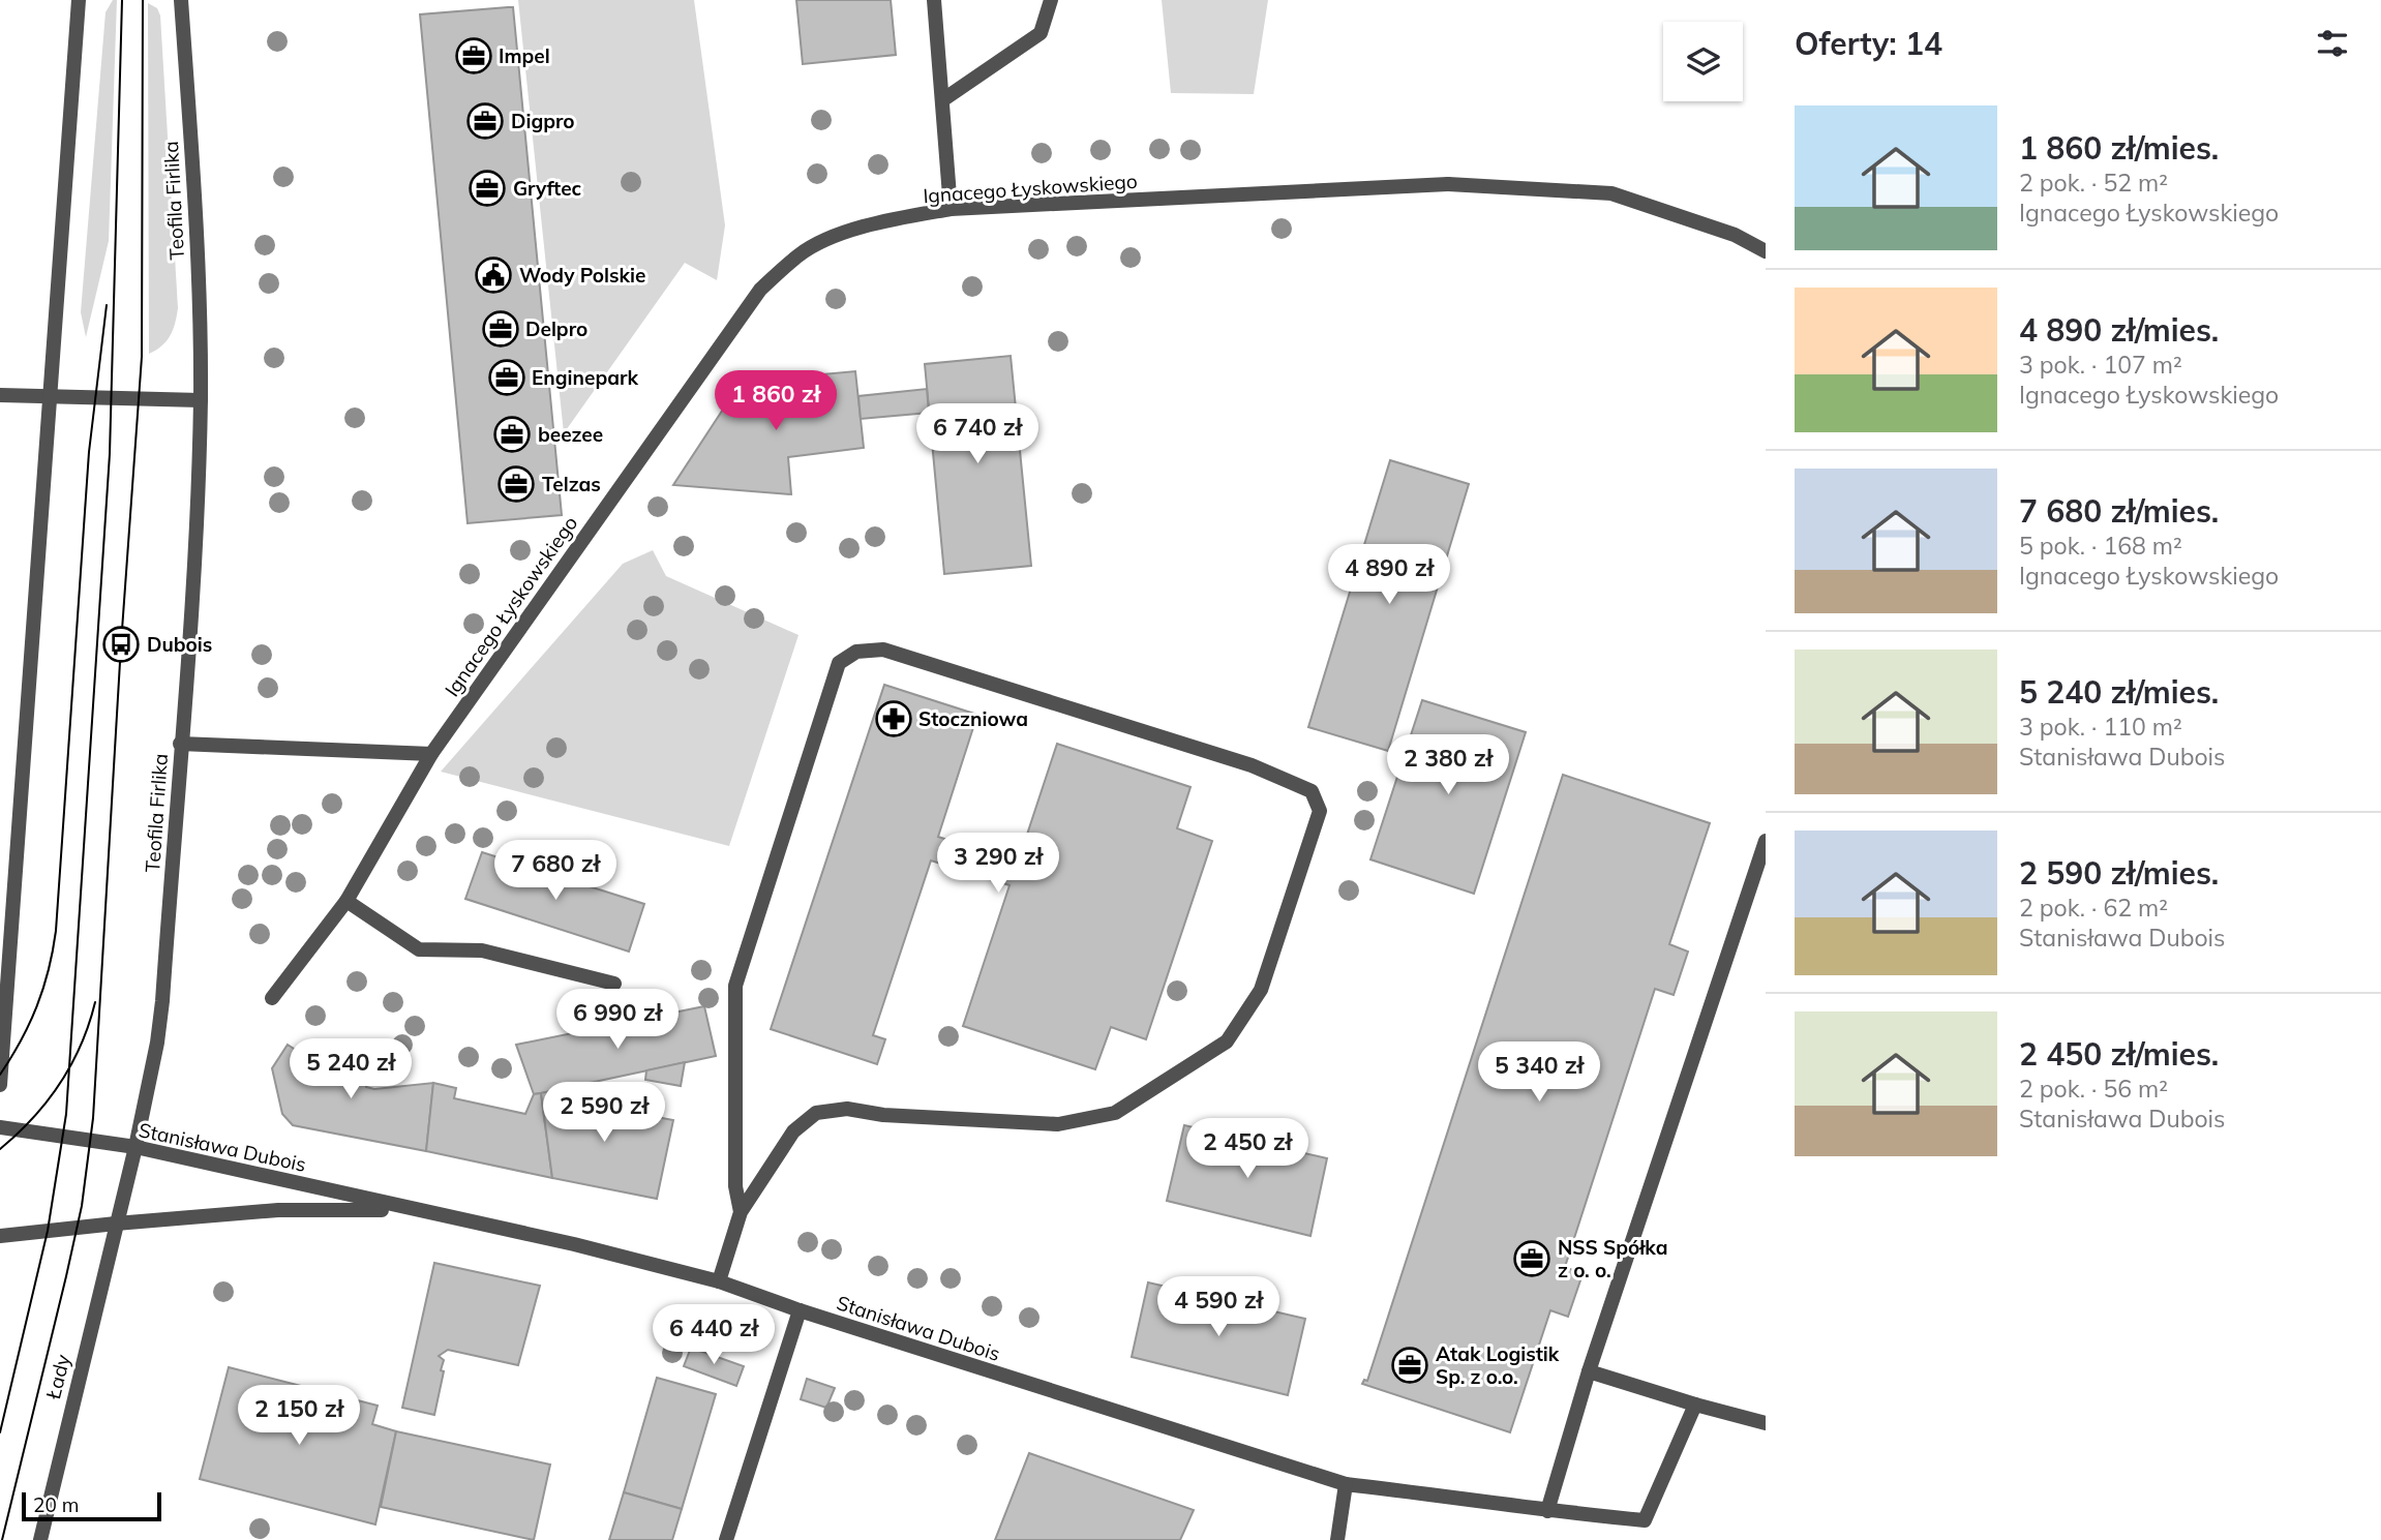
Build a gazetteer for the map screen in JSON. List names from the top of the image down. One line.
{"streets":{"street":["Ignacego Łyskowskiego","Teofila Firlika","Stanisława Dubois","Łady"]},"crossings":[["Teofila Firlika","Stanisława Dubois"],["Teofila Firlika","Łady"],["Stanisława Dubois","Łady"]],"places":{"office":["Impel","Digpro","Gryftec","Delpro","Enginepark","beezee","Telzas","NSS Spółka z o. o.","Atak Logistik Sp. z o.o."],"public building":["Wody Polskie"],"bus stop":["Dubois"],"pharmacy":["Stoczniowa"]},"scale_bar":"20 m","page":{"heading":"Oferty: 14","list":[{"name":"1 860 zł/mies.","note":"2 pok. · 52 m² · Ignacego Łyskowskiego"},{"name":"4 890 zł/mies.","note":"3 pok. · 107 m² · Ignacego Łyskowskiego"},{"name":"7 680 zł/mies.","note":"5 pok. · 168 m² · Ignacego Łyskowskiego"},{"name":"5 240 zł/mies.","note":"3 pok. · 110 m² · Stanisława Dubois"},{"name":"2 590 zł/mies.","note":"2 pok. · 62 m² · Stanisława Dubois"},{"name":"2 450 zł/mies.","note":"2 pok. · 56 m² · Stanisława Dubois"}],"price":["1 860 zł","6 740 zł","4 890 zł","2 380 zł","3 290 zł","7 680 zł","6 990 zł","5 240 zł","5 340 zł","2 590 zł","2 450 zł","4 590 zł","6 440 zł","2 150 zł"],"scale":"20 m"}}
